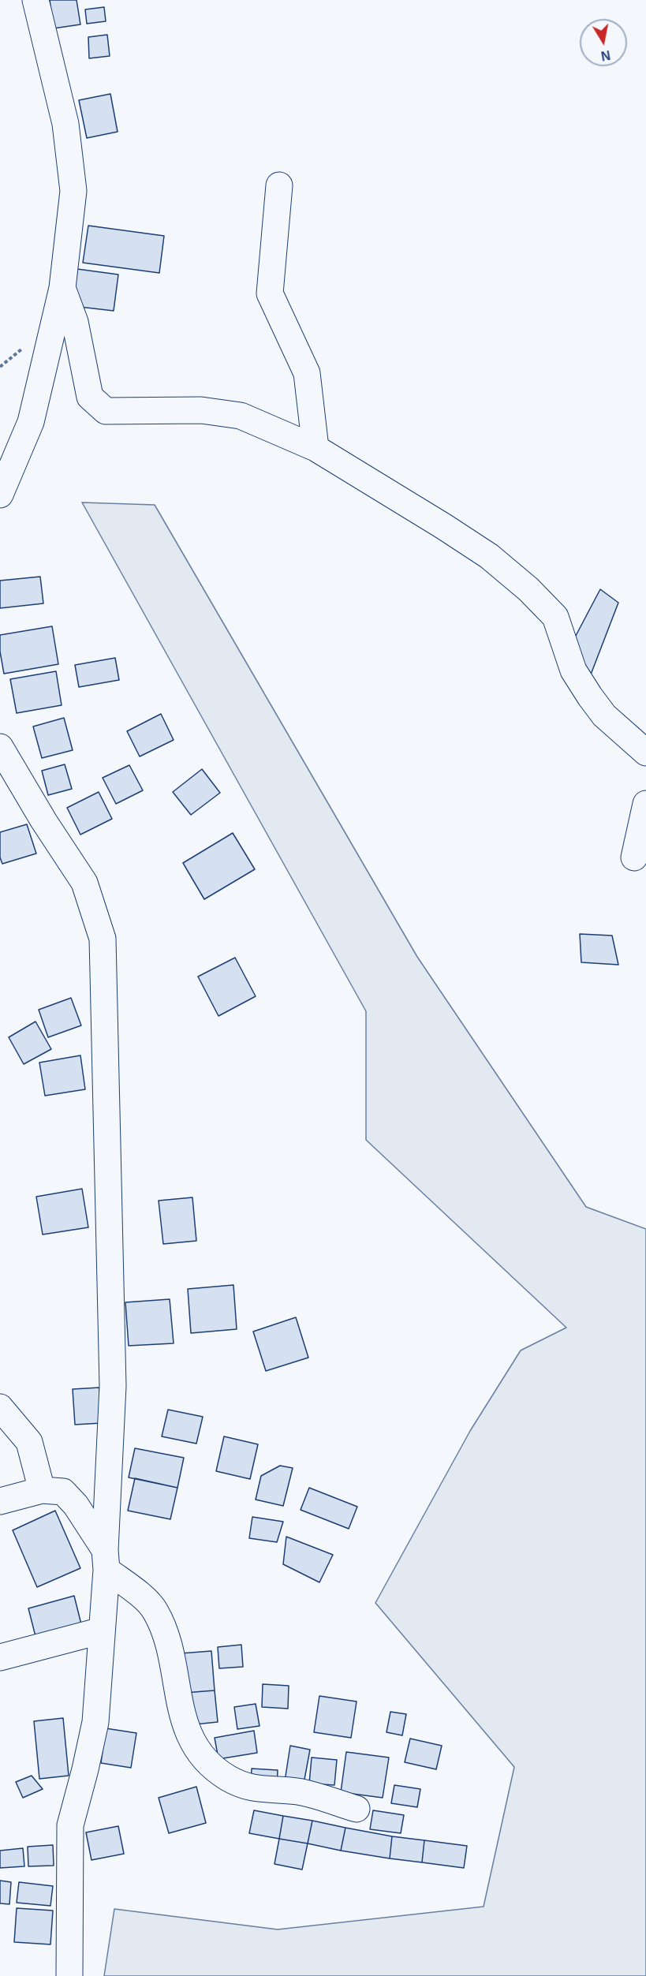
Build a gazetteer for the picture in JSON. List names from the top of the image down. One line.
{"north":"bottom"}
